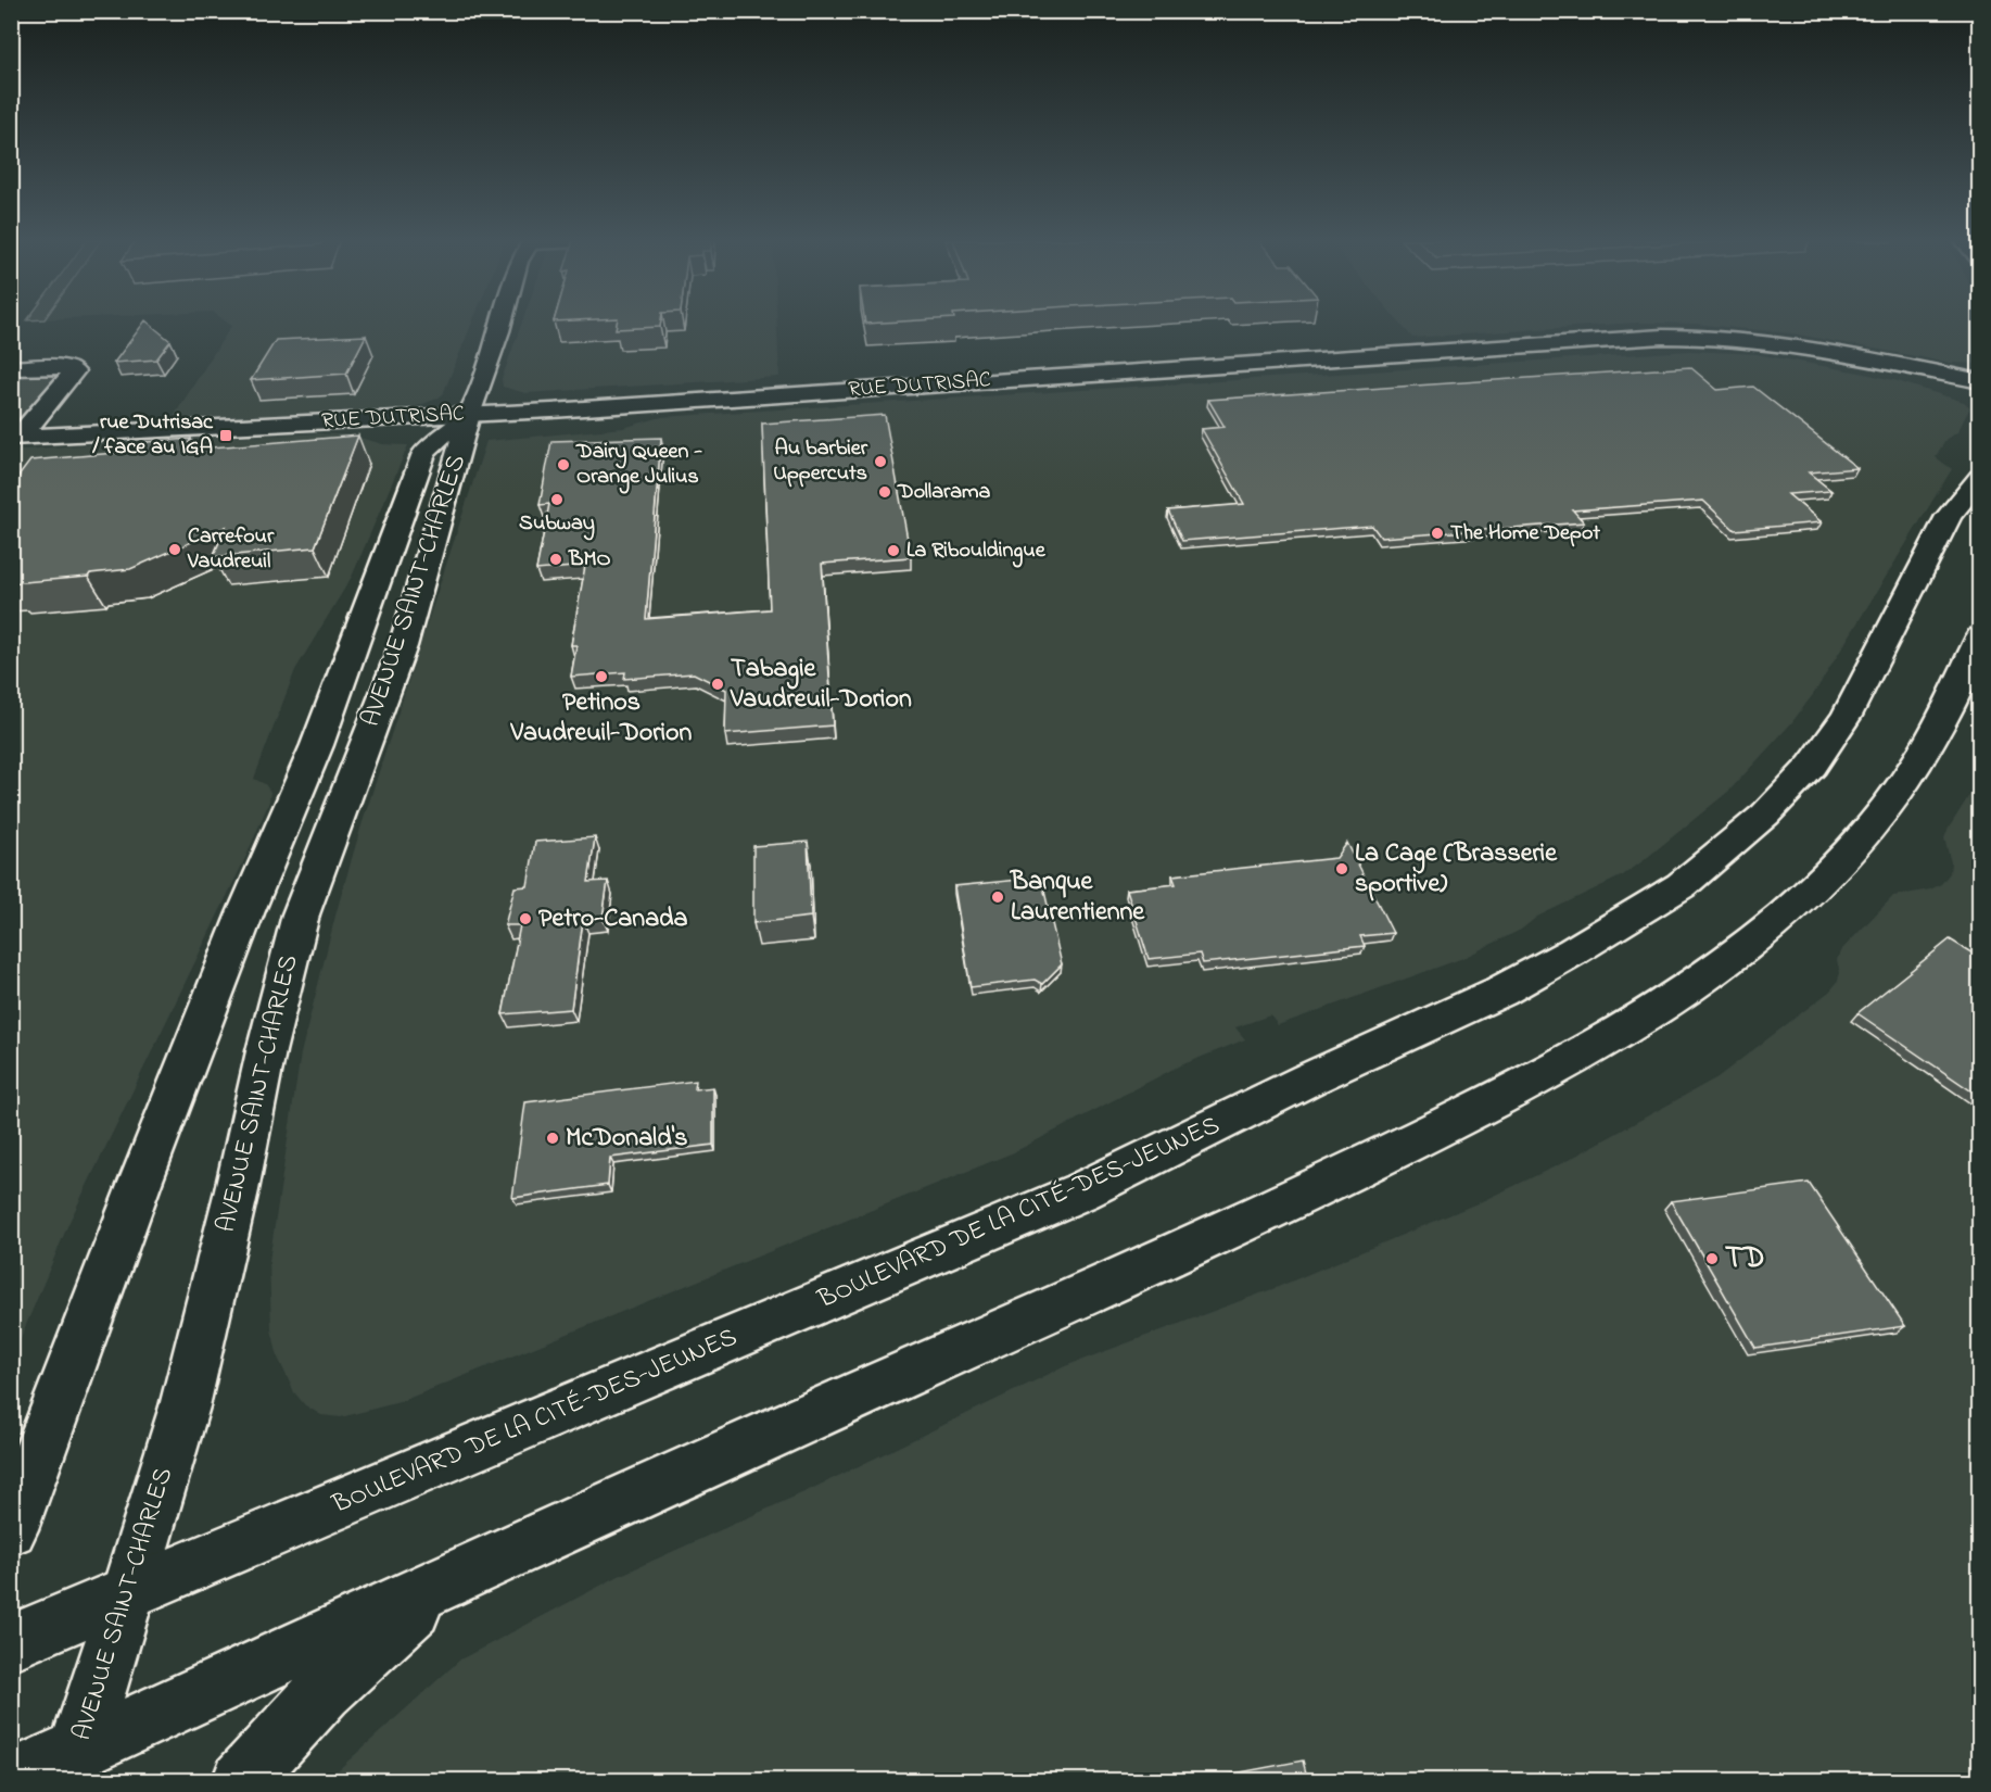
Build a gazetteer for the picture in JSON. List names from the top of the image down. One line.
{"streets":{"street":["RUE DUTRISAC","AVENUE SAINT-CHARLES","BOULEVARD DE LA CITÉ-DES-JEUNES"]},"crossings":[["RUE DUTRISAC","AVENUE SAINT-CHARLES"],["AVENUE SAINT-CHARLES","BOULEVARD DE LA CITÉ-DES-JEUNES"]],"places":{"transit":["rue Dutrisac / face au IGA"],"other":["Au barbier Uppercuts","Dairy Queen - Orange Julius","Dollarama","Subway","The Home Depot","Carrefour Vaudreuil","La Ribouldingue","BMO","Petinos Vaudreuil-Dorion","Tabagie Vaudreuil-Dorion","La Cage (Brasserie sportive)","Banque Laurentienne","Petro-Canada","McDonald's","TD"]}}
